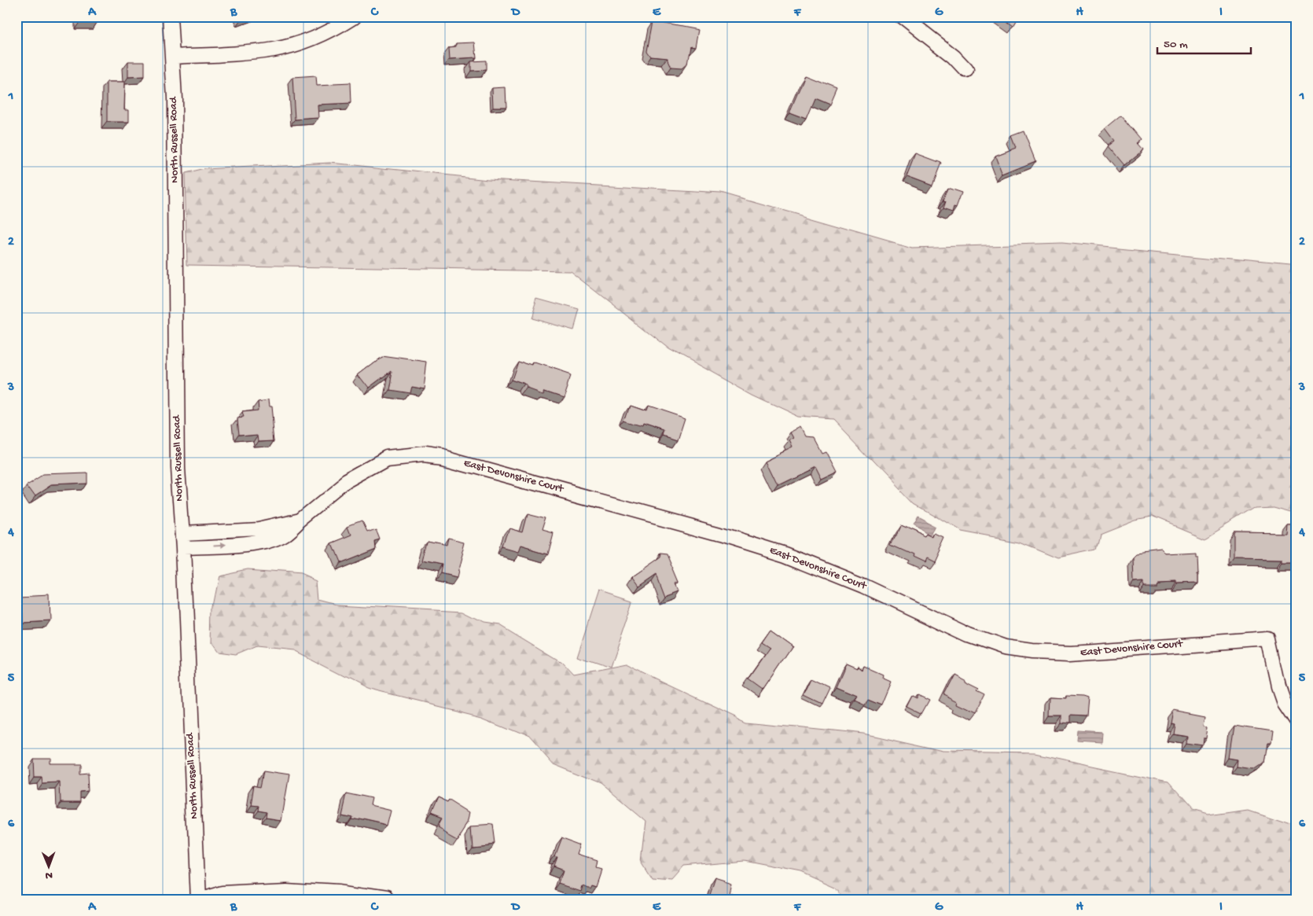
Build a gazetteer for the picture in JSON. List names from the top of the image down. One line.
{"streets":{"street":["North Russell Road","East Devonshire Court"]},"crossings":[["North Russell Road","East Devonshire Court"]],"scale_bar":"50 m","north":"bottom","grid":{"columns":["A","B","C","D","E","F","G","H","I"],"rows":["1","2","3","4","5","6"]}}
